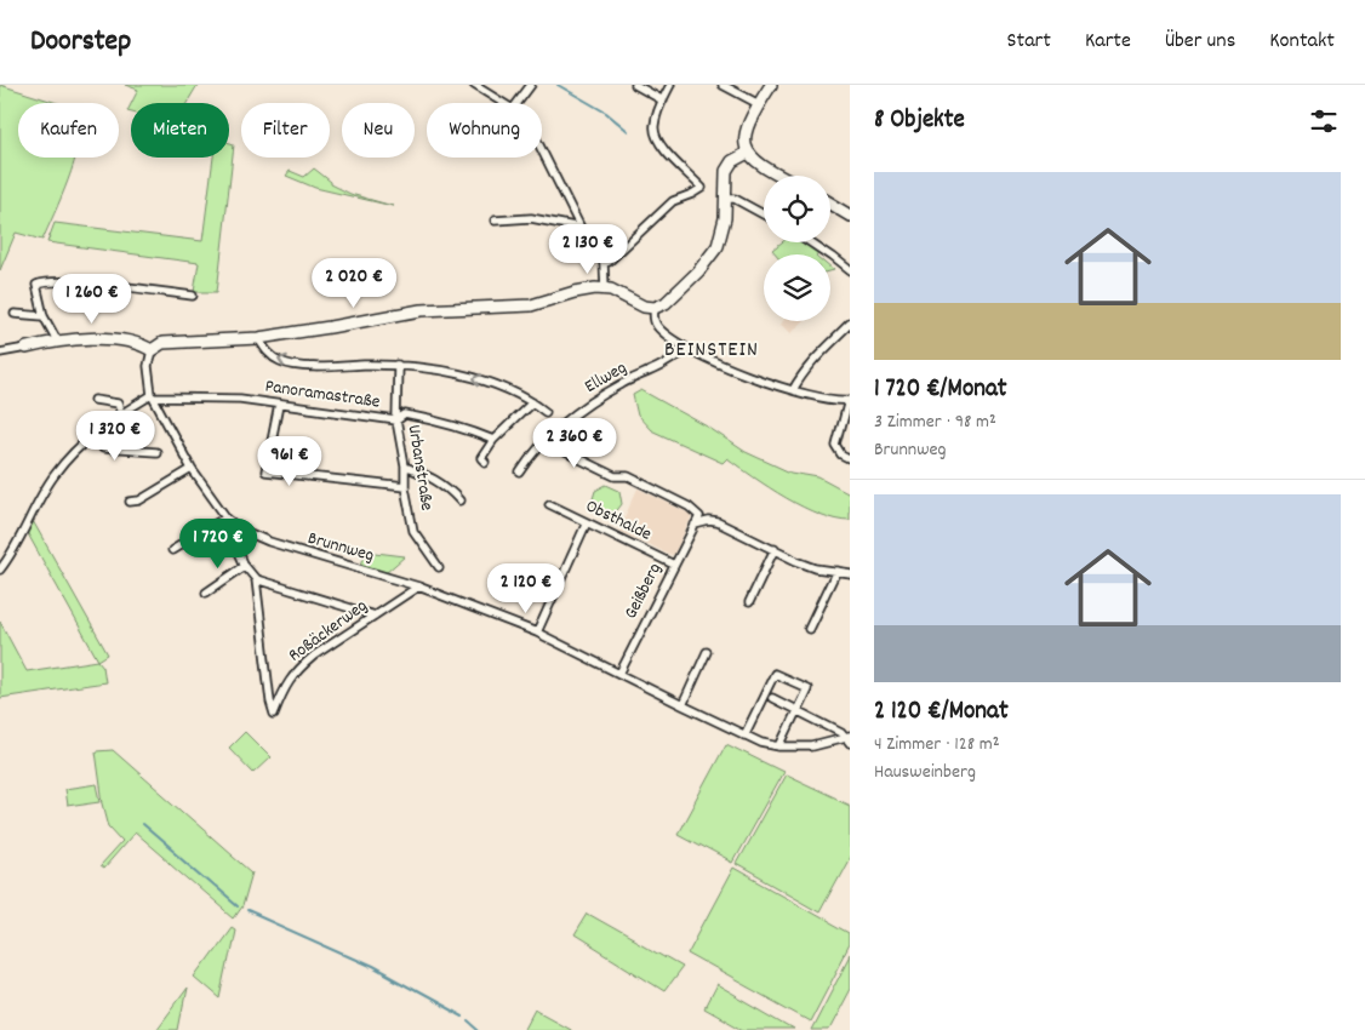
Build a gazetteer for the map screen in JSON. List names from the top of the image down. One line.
{"streets":{"street":["Ellweg","Panoramastraße","Urbanstraße","Obsthalde","Brunnweg","Geißberg","Roßäckerweg"]},"crossings":[["Panoramastraße","Urbanstraße"],["Panoramastraße","Brunnweg"],["Obsthalde","Geißberg"],["Brunnweg","Geißberg"],["Brunnweg","Roßäckerweg"]],"districts":["BEINSTEIN"],"page":{"header":"Doorstep","nav":["Start","Karte","Über uns","Kontakt"],"heading":"8 Objekte","chip":["Kaufen","Mieten","Filter","Neu","Wohnung"],"list":[{"name":"1 720 €/Monat","note":"3 Zimmer · 98 m² · Brunnweg"},{"name":"2 120 €/Monat","note":"4 Zimmer · 128 m² · Hausweinberg"}],"price":["2 130 €","2 020 €","1 260 €","1 320 €","2 360 €","961 €","1 720 €","2 120 €"]}}
